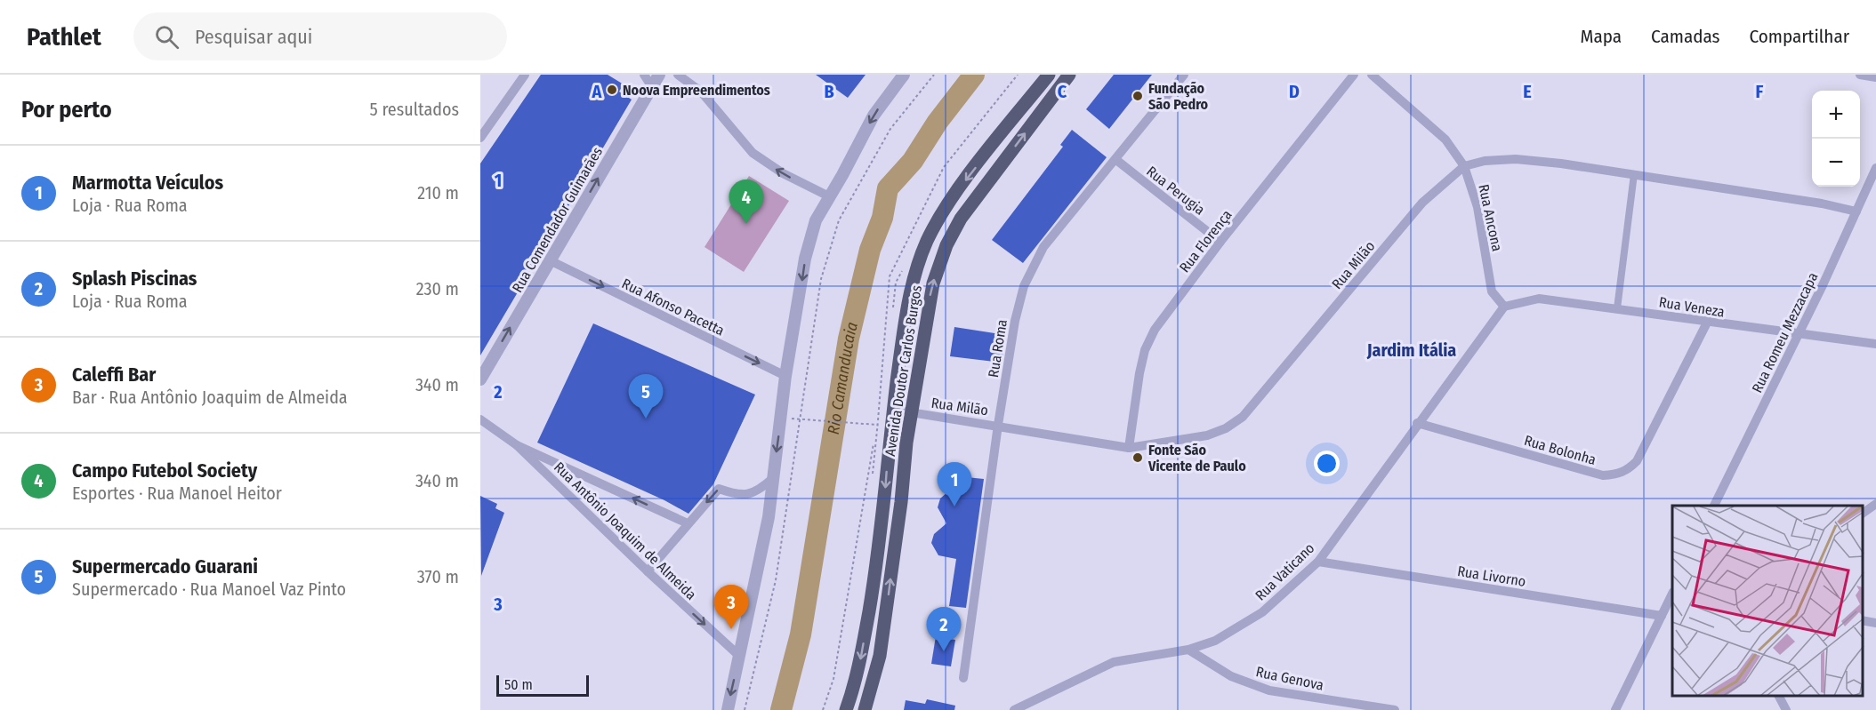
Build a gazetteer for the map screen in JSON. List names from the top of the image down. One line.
{"streets":{"main road":["Avenida Doutor Carlos Burgos"],"street":["Rua Perugia","Rua Ancona","Rua Comendador Guimarães","Rua Florença","Rua Milão","Rua Afonso Pacetta","Rua Veneza","Rua Romeu Mezzacapa","Rua Roma","Rua Bolonha","Rua Antônio Joaquim de Almeida","Rua Vaticano","Rua Livorno","Rua Genova"]},"crossings":[["Rua Perugia","Rua Florença"],["Rua Perugia","Rua Roma"],["Rua Ancona","Rua Milão"],["Rua Ancona","Rua Veneza"],["Rua Ancona","Rua Vaticano"],["Rua Comendador Guimarães","Rua Afonso Pacetta"],["Rua Florença","Rua Milão"],["Rua Milão","Rua Romeu Mezzacapa"],["Rua Milão","Rua Roma"],["Rua Milão","Avenida Doutor Carlos Burgos"],["Rua Veneza","Rua Romeu Mezzacapa"],["Rua Veneza","Rua Bolonha"],["Rua Veneza","Rua Vaticano"],["Rua Bolonha","Rua Vaticano"],["Rua Vaticano","Rua Livorno"],["Rua Vaticano","Rua Genova"]],"one_way":["Rua Comendador Guimarães","Rua Afonso Pacetta","Rua Antônio Joaquim de Almeida"],"districts":["Jardim Itália"],"water":["Rio Camanducaia"],"places":["Noova Empreendimentos","Fundação São Pedro","Fonte São Vicente de Paulo"],"scale_bar":"50 m","page":{"header":"Pathlet","search":"Pesquisar aqui","nav":["Mapa","Camadas","Compartilhar"],"heading":["Por perto","5 resultados"],"map_buttons":["+","−"],"list":[{"mark":"1","name":"Marmotta Veículos","note":"Loja · Rua Roma","value":"210 m"},{"mark":"2","name":"Splash Piscinas","note":"Loja · Rua Roma","value":"230 m"},{"mark":"3","name":"Caleffi Bar","note":"Bar · Rua Antônio Joaquim de Almeida","value":"340 m"},{"mark":"4","name":"Campo Futebol Society","note":"Esportes · Rua Manoel Heitor","value":"340 m"},{"mark":"5","name":"Supermercado Guarani","note":"Supermercado · Rua Manoel Vaz Pinto","value":"370 m"}],"pins":["4","5","1","3","2"],"scale":"50 m"},"grid":{"columns":["A","B","C","D","E","F"],"rows":["1","2","3"]}}
